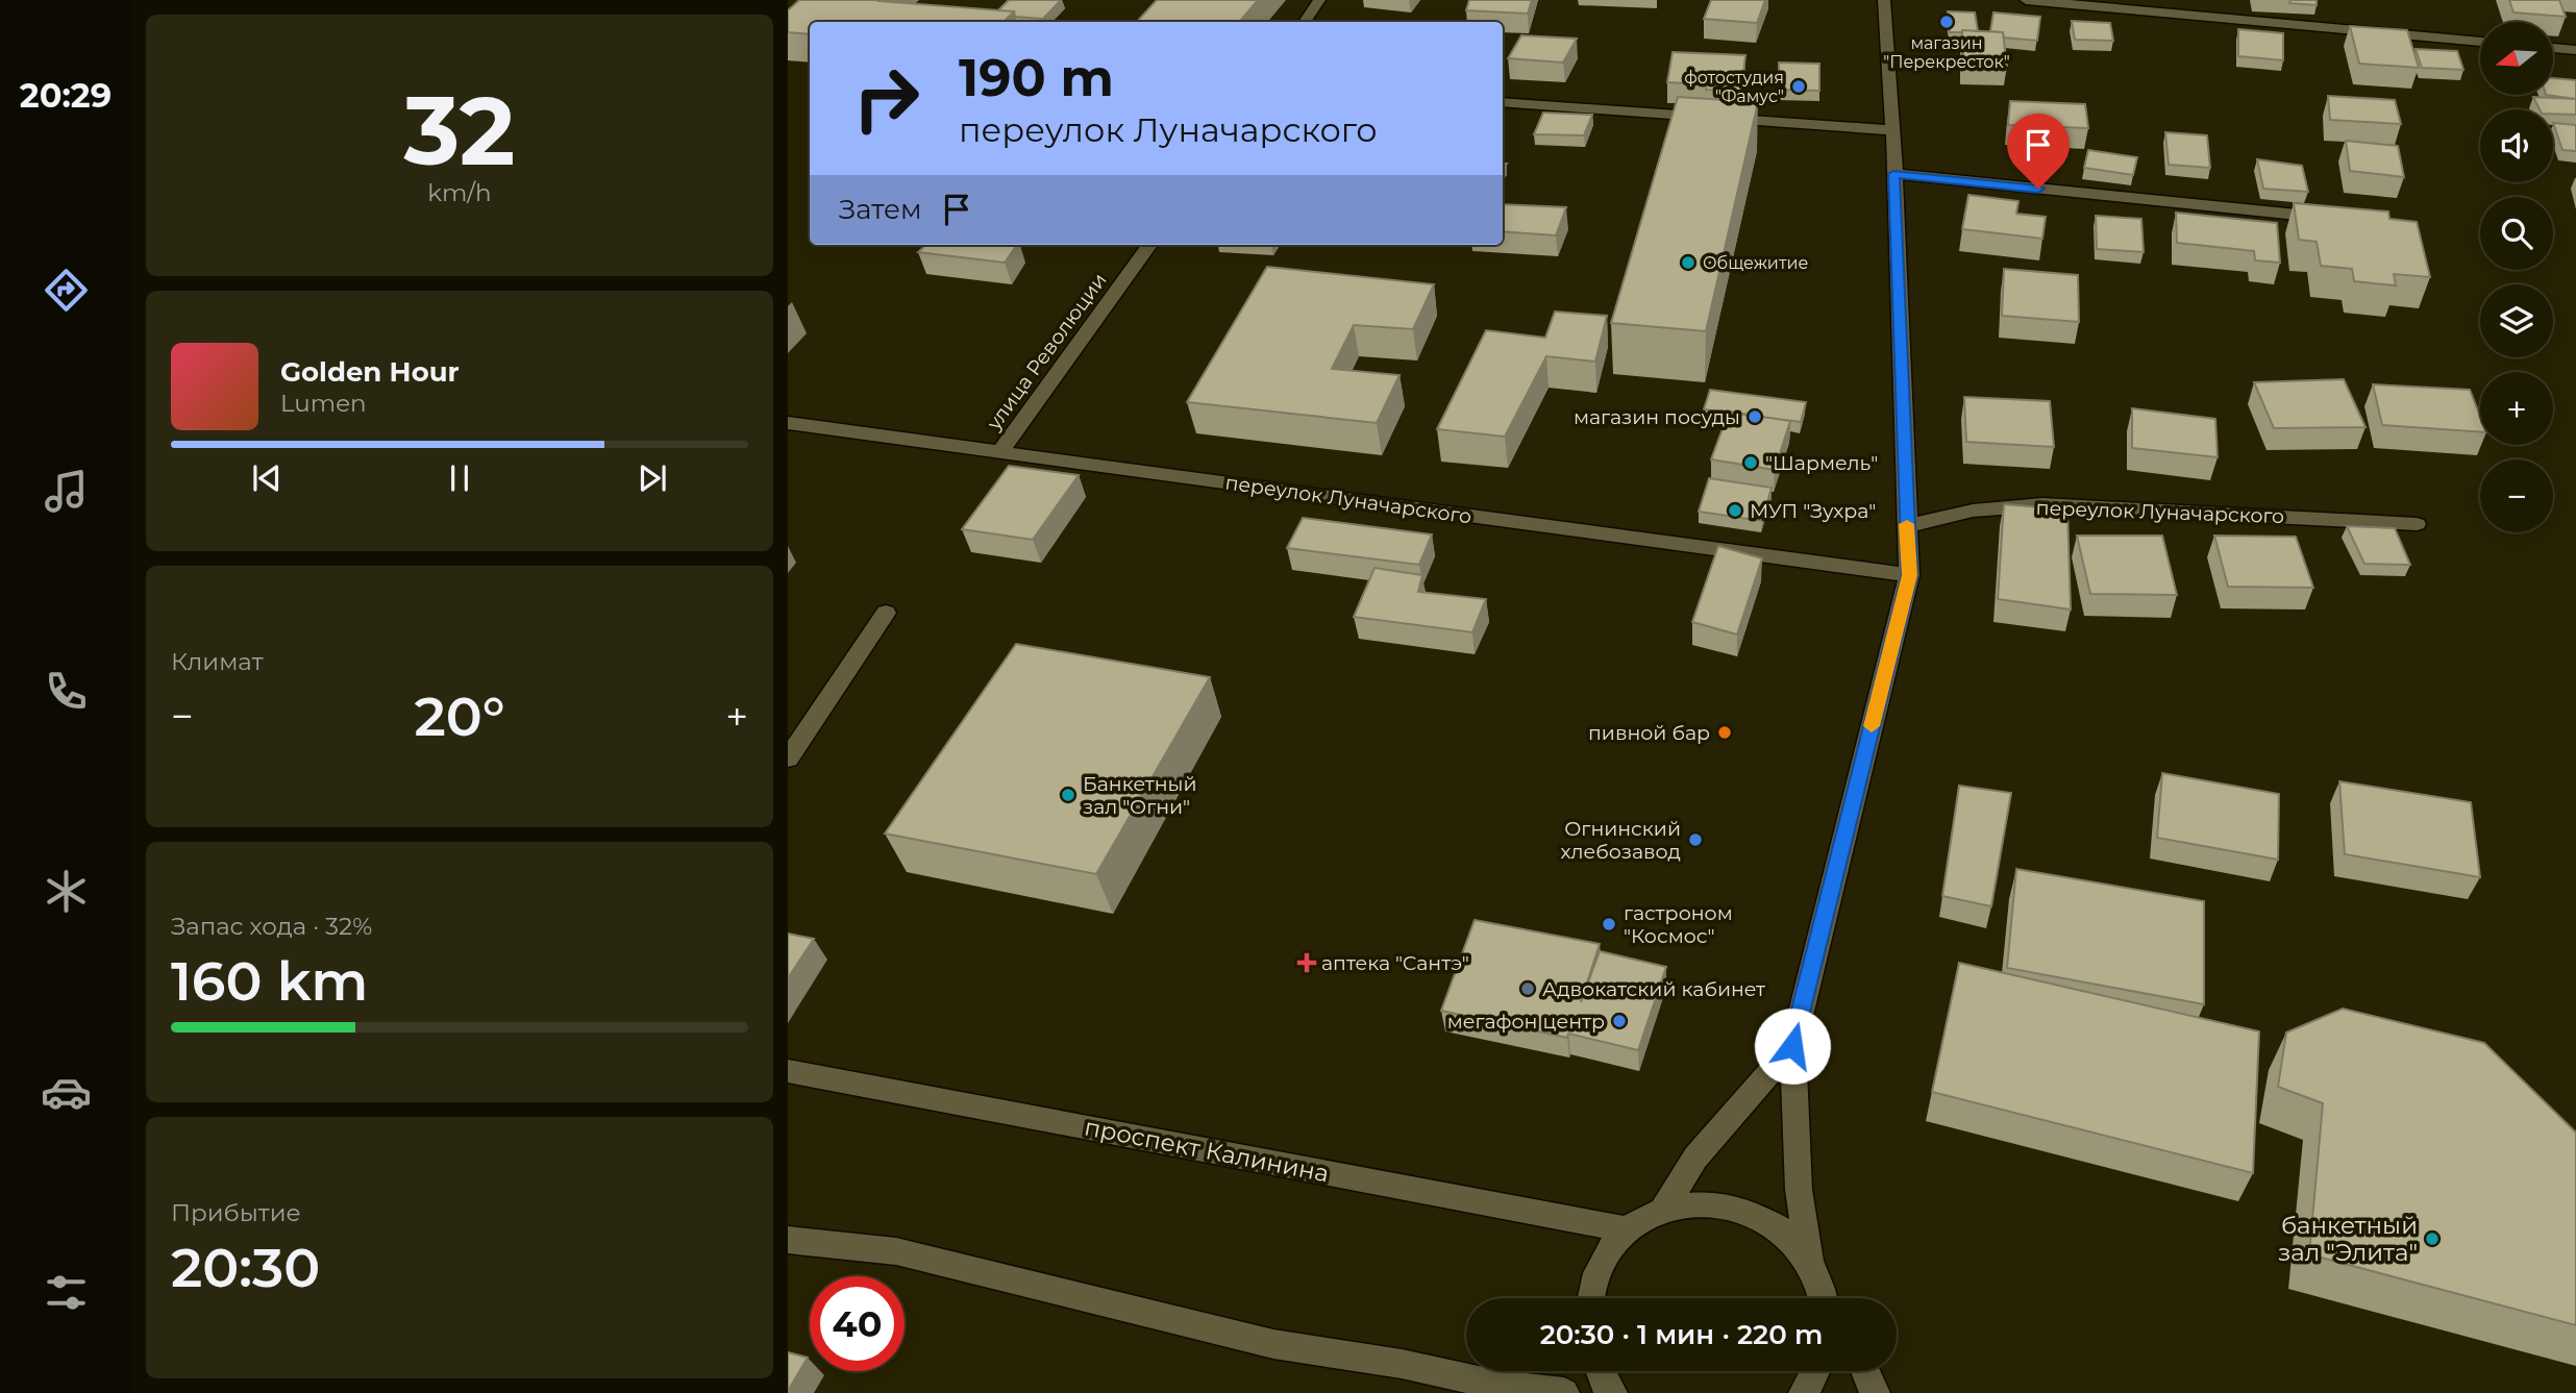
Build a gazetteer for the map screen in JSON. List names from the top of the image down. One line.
{"streets":{"street":["улица Революции","переулок Луначарского","проспект Калинина"]},"crossings":[["улица Революции","переулок Луначарского"]],"places":{"other":["магазин \"Перекресток\"","фотостудия \"Фамус\"","Общежитие","магазин посуды","\"Шармель\"","МУП \"Зухра\"","пивной бар","Банкетный зал \"Огни\"","Огнинский хлебозавод","гастроном \"Космос\"","Адвокатский кабинет","мегафон центр","банкетный зал \"Элита\""],"health":["аптека \"Сантэ\""]},"north":"left","page":{"tabs":"20:29","tile":[["32","km/h"],"Климат",["Запас хода · 32%","160 km"],["Прибытие","20:30"]],"map_buttons":["+","−"],"turn":["190 m","переулок Луначарского"],"then":"Затем","song":["Golden Hour","Lumen"],"heat":["−","20°","+"],"limit":"40","trip":"20:30 · 1 мин · 220 m"}}
